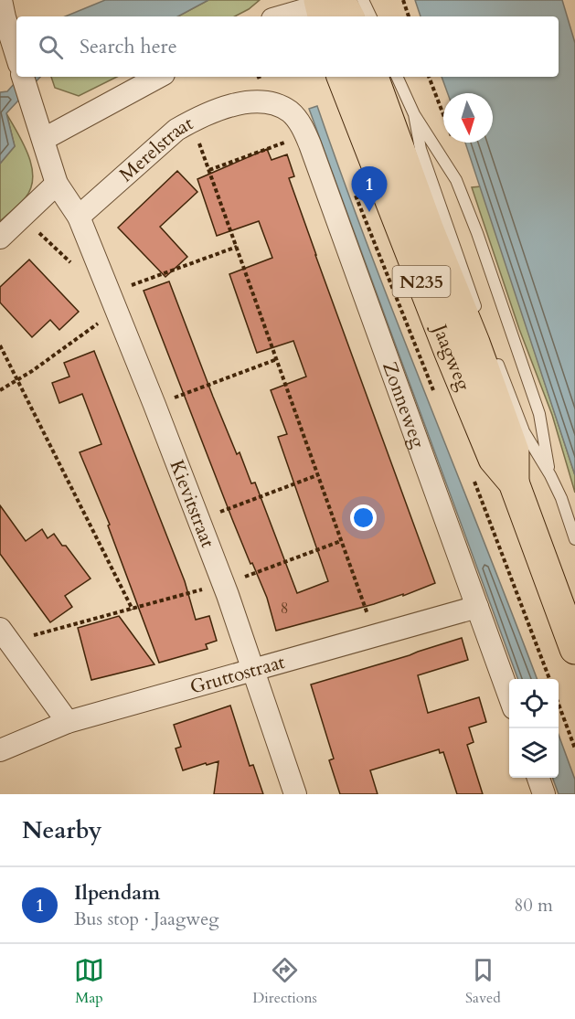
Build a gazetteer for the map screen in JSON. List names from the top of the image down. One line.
{"streets":{"main road":["N235","Jaagweg"],"street":["Merelstraat","Zonneweg","Kievitstraat","Gruttostraat"]},"crossings":[["Merelstraat","Zonneweg"],["Merelstraat","Kievitstraat"],["Zonneweg","Gruttostraat"],["Kievitstraat","Gruttostraat"]],"house_numbers":["8"],"north":"bottom","page":{"search":"Search here","pins":"1","heading":"Nearby","list":[{"mark":"1","name":"Ilpendam","note":"Bus stop · Jaagweg","value":"80 m"}],"nav":["Map","Directions","Saved"]}}
